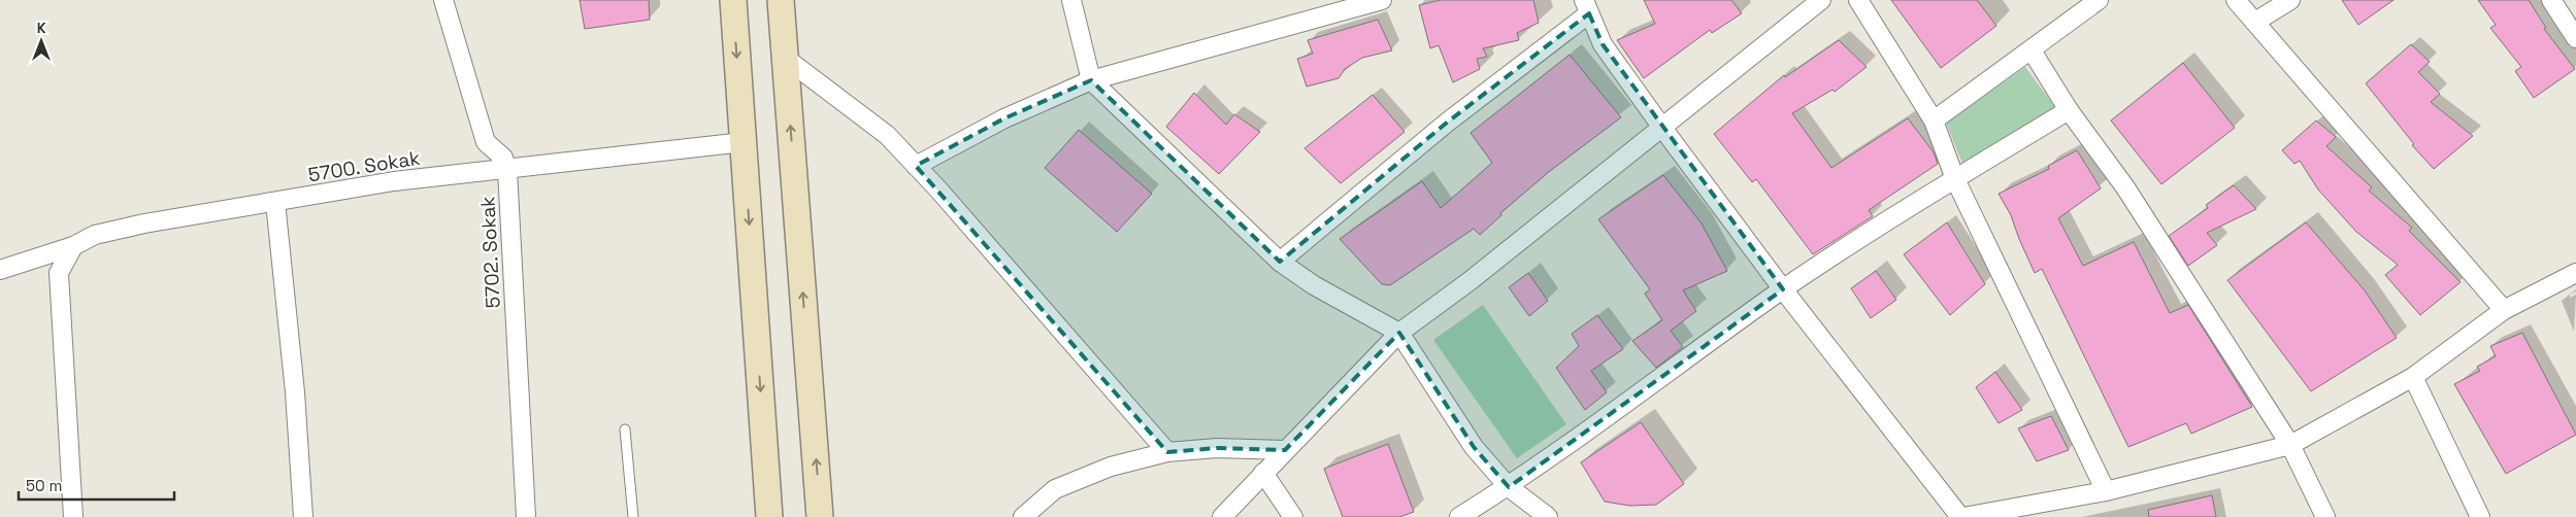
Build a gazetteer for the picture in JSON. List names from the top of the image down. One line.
{"streets":{"street":["5700. Sokak","5702. Sokak"]},"crossings":[["5700. Sokak","5702. Sokak"]],"scale_bar":"50 m","north":"top"}
